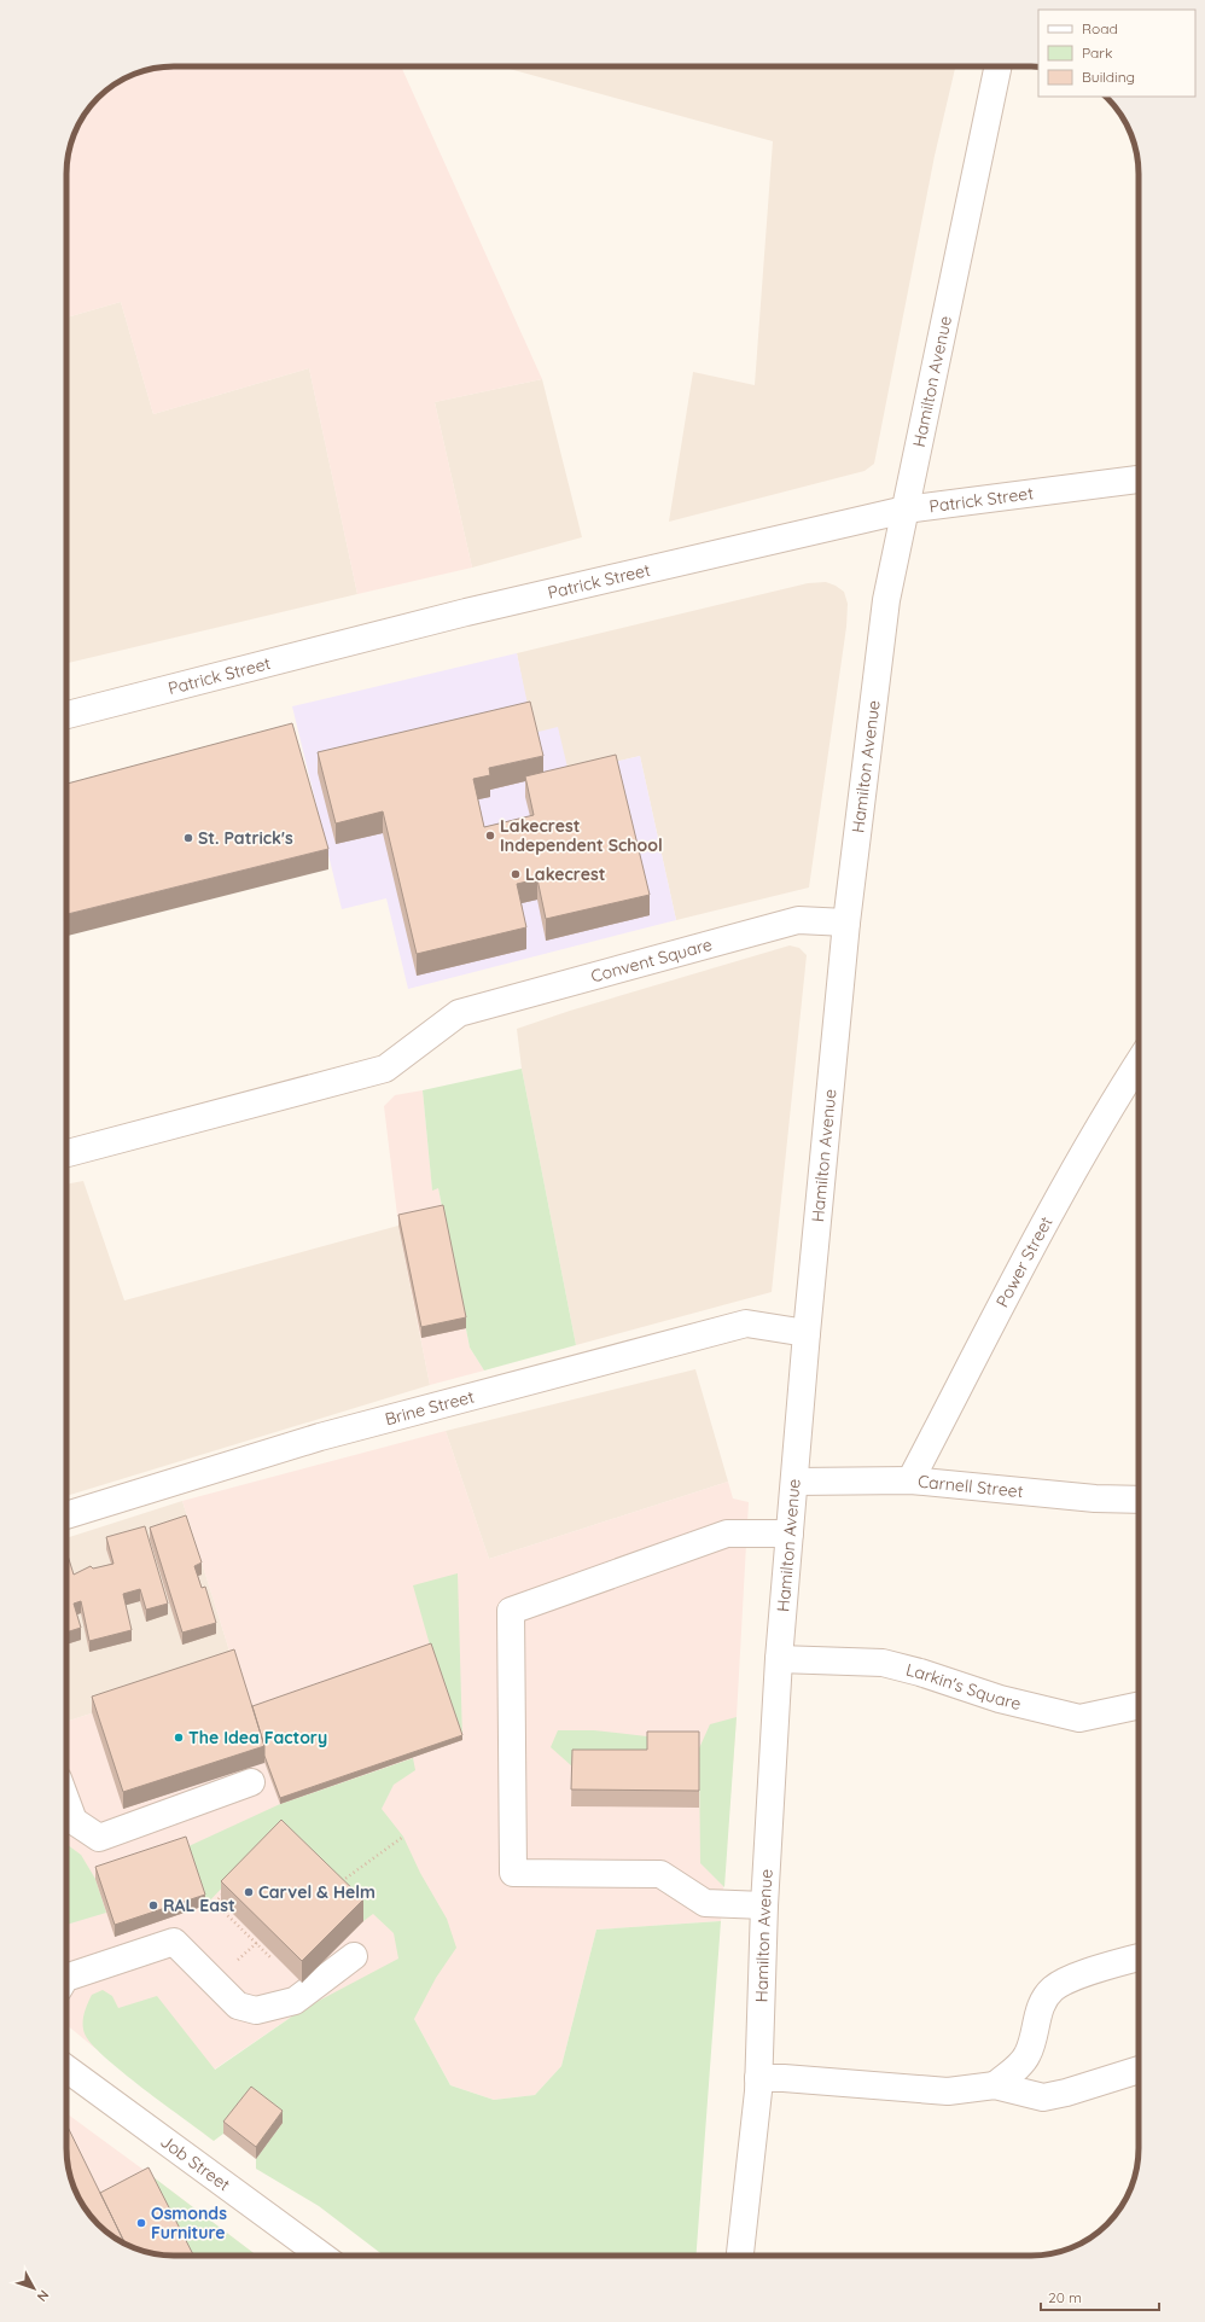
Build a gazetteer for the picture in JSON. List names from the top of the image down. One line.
{"streets":{"street":["Hamilton Avenue","Patrick Street","Convent Square","Power Street","Brine Street","Carnell Street","Larkin's Square","Job Street"]},"crossings":[["Hamilton Avenue","Patrick Street"],["Hamilton Avenue","Convent Square"],["Hamilton Avenue","Brine Street"],["Hamilton Avenue","Carnell Street"],["Hamilton Avenue","Larkin's Square"],["Power Street","Carnell Street"]],"places":["Lakecrest Independent School","St. Patrick's","Lakecrest","The Idea Factory","Carvel & Helm","RAL East","Osmonds Furniture"],"legend":["Road","Park","Building"],"scale_bar":"20 m","north":"bottom right"}
